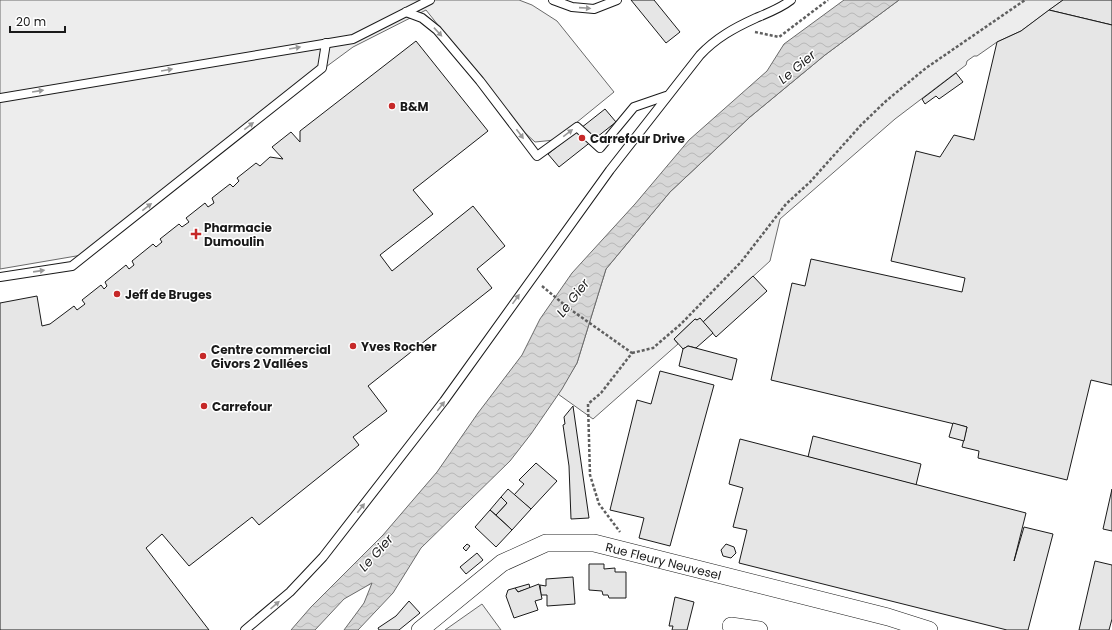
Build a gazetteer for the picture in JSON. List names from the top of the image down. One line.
{"streets":{"street":["Rue Fleury Neuvesel"]},"water":["Le Gier"],"places":{"other":["B&M","Carrefour Drive","Jeff de Bruges","Yves Rocher","Centre commercial Givors 2 Vallées","Carrefour"],"health":["Pharmacie Dumoulin"]},"scale_bar":"20 m"}
